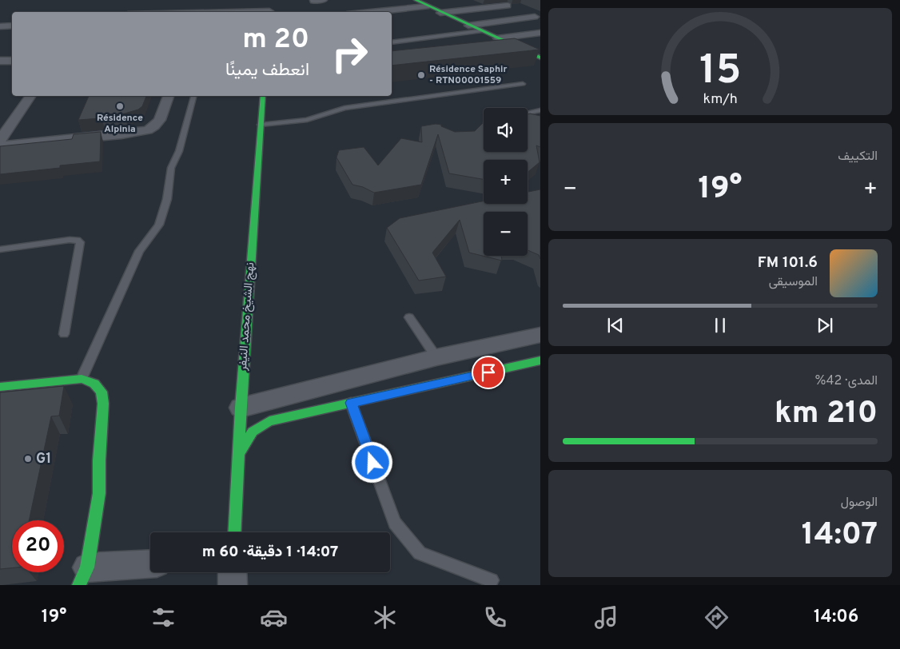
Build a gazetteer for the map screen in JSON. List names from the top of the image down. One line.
{"streets":{"street":["نهج الشيخ محمد النيفر"]},"places":["Résidence Saphir - RTN00001559","Résidence Alpinia","G1"],"page":{"turn":["20 m","انعطف يمينًا"],"map_buttons":["+","−"],"tile":["التكييف",["المدى · 42%","210 km"],["الوصول","14:07"]],"heat":["−","19°","+"],"song":["101.6 FM","الموسيقى"],"limit":"20","trip":"14:07 · 1 دقيقة · 60 m","tabs":["14:06","19°"],"gauge":["15","km/h"]}}
